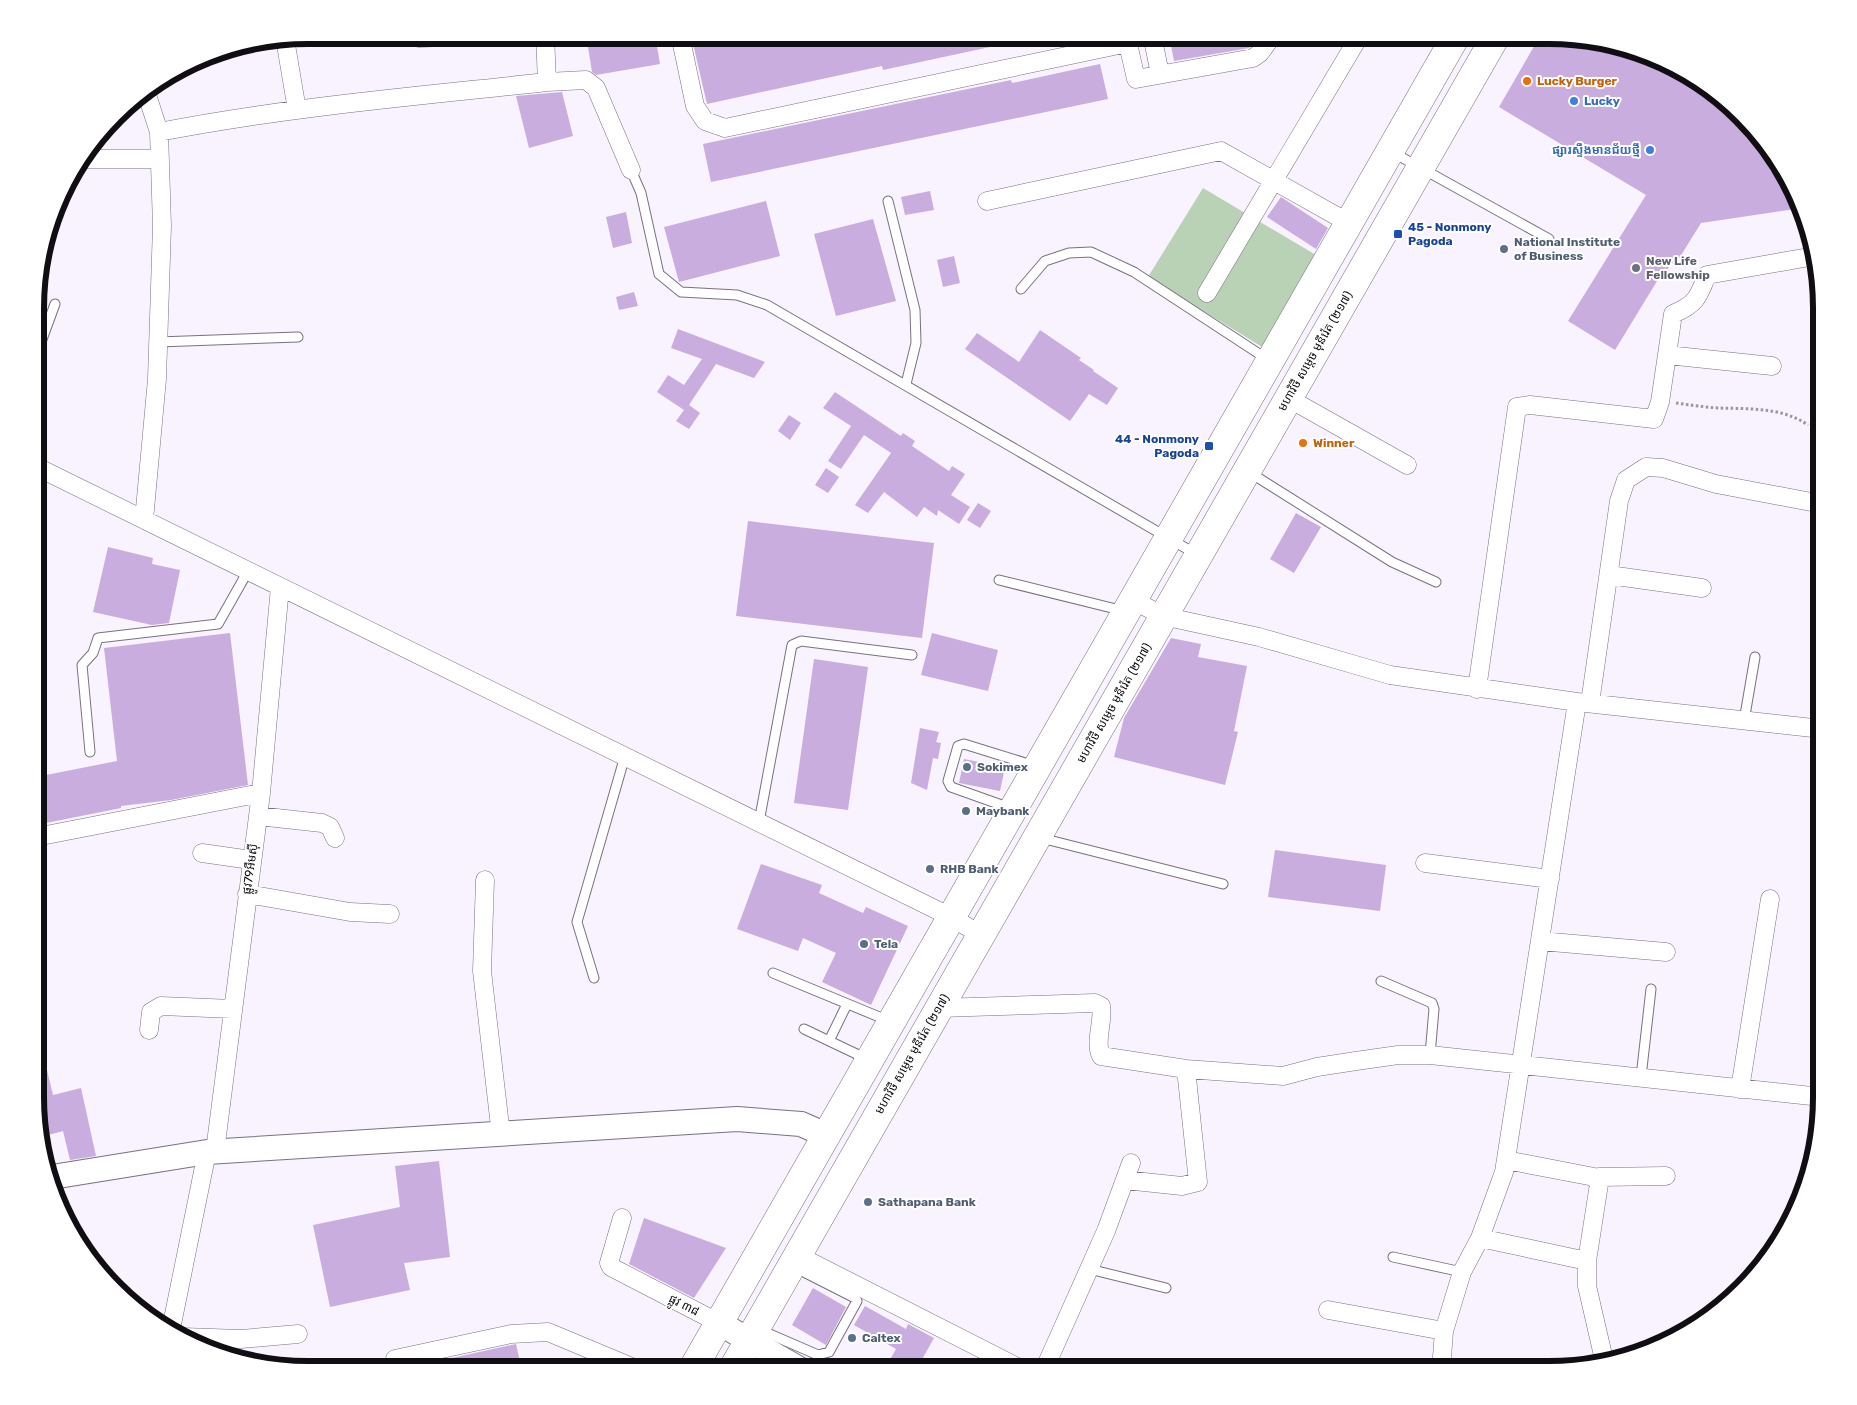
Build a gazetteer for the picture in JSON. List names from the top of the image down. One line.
{"streets":{"main road":["មហាវិថី សម្តេច មុនីរ៉េត (២១៧)"],"street":["ផ្លូវ79អឹមស៊ី","ផ្លូវ ៣៨"]},"crossings":[["មហាវិថី សម្តេច មុនីរ៉េត (២១៧)","ផ្លូវ ៣៨"]],"places":{"other":["Lucky Burger","Lucky","ផ្សារស្ទឹងមានជ័យថ្មី","National Institute of Business","New Life Fellowship","Winner","Sokimex","Maybank","RHB Bank","Tela","Sathapana Bank","Caltex"],"transit":["45 - Nonmony Pagoda","44 - Nonmony Pagoda"]}}
